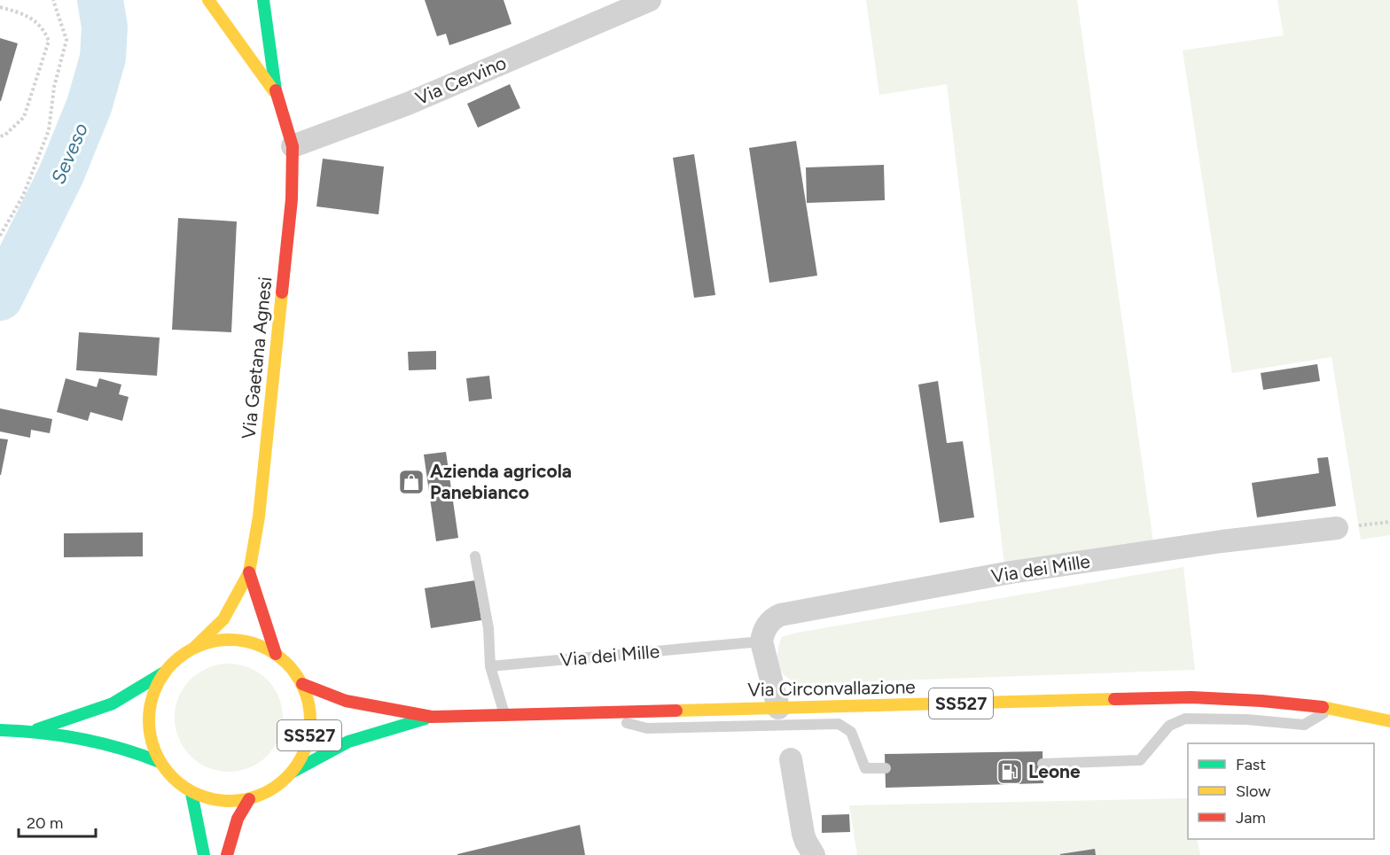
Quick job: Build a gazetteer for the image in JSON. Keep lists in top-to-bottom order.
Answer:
{
  "streets": {
    "main road": ["Via Gaetana Agnesi", "Via Circonvallazione", "SS527"],
    "street": ["Via Cervino", "Via dei Mille"]
  },
  "crossings": [
    ["Via Cervino", "Via Gaetana Agnesi"],
    ["Via Gaetana Agnesi", "Via Circonvallazione"],
    ["Via Gaetana Agnesi", "SS527"],
    ["Via Circonvallazione", "SS527"]
  ],
  "water": ["Seveso"],
  "places": {
    "shop": ["Azienda agricola Panebianco"],
    "fuel station": ["Leone"]
  },
  "legend": ["Fast", "Slow", "Jam"],
  "scale_bar": "20 m"
}
